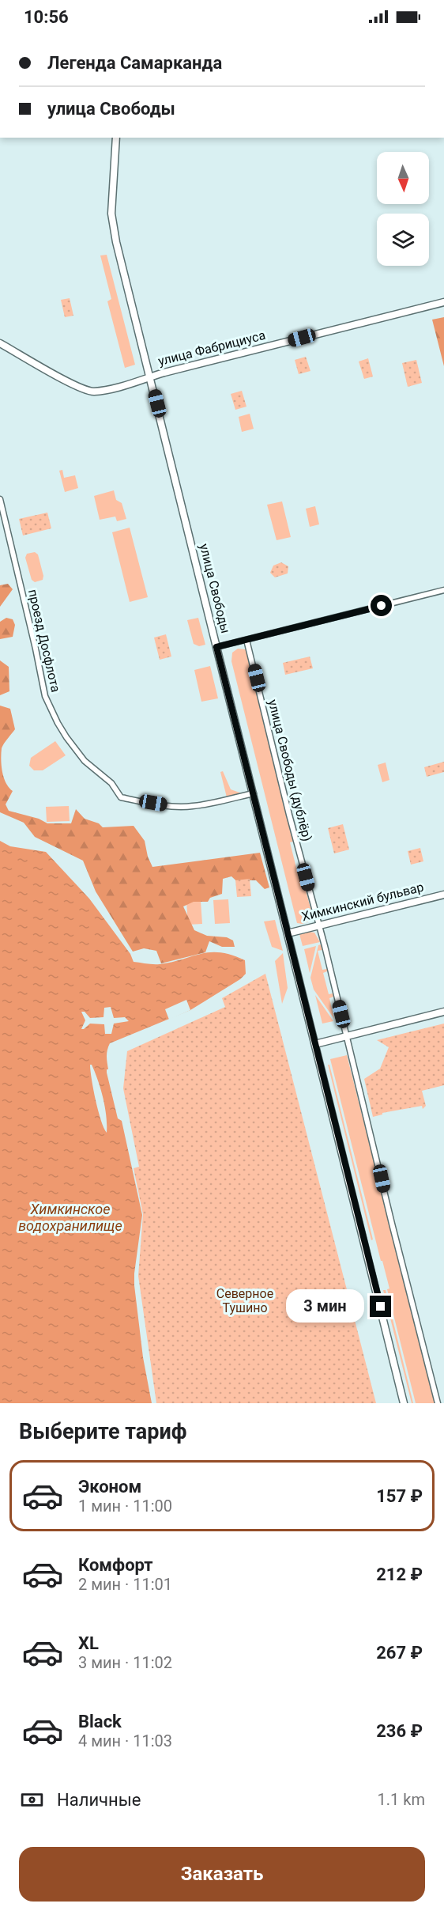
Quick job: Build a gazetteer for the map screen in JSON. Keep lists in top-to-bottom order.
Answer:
{
  "streets": {
    "main road": ["улица Фабрициуса", "улица Свободы", "Химкинский бульвар"],
    "street": ["проезд Досфлота", "улица Свободы (дублёр)"]
  },
  "crossings": [
    ["улица Фабрициуса", "улица Свободы"],
    ["улица Свободы", "проезд Досфлота"],
    ["улица Свободы", "Химкинский бульвар"],
    ["улица Свободы (дублёр)", "Химкинский бульвар"]
  ],
  "water": ["Химкинское водохранилище"],
  "parks": ["Северное Тушино"],
  "north": "bottom",
  "page": {
    "status": "10:56",
    "banner": ["Легенда Самарканда", "улица Свободы"],
    "bubble": "3 мин",
    "heading": "Выберите тариф",
    "list": [
      {
        "name": "Эконом",
        "note": "1 мин · 11:00",
        "value": "157 ₽"
      },
      {
        "name": "Комфорт",
        "note": "2 мин · 11:01",
        "value": "212 ₽"
      },
      {
        "name": "XL",
        "note": "3 мин · 11:02",
        "value": "267 ₽"
      },
      {
        "name": "Black",
        "note": "4 мин · 11:03",
        "value": "236 ₽"
      }
    ],
    "pay": ["Наличные", "1.1 km"],
    "buttons": "Заказать"
  }
}
